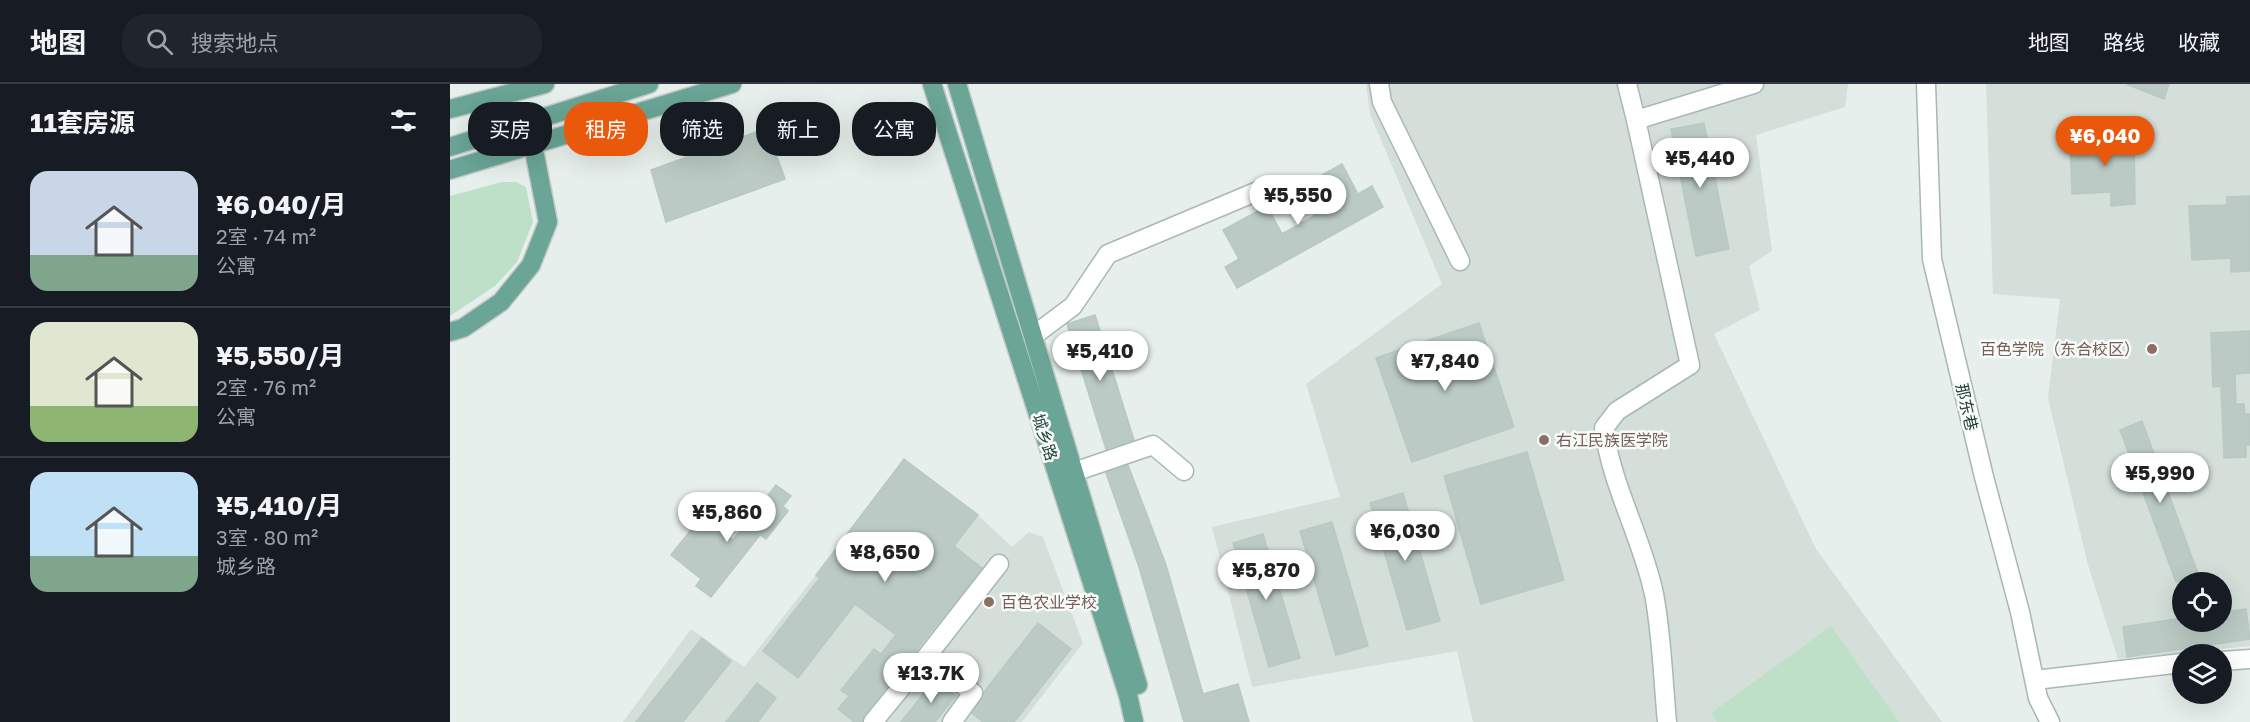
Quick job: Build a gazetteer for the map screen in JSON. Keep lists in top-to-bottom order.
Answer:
{
  "streets": {
    "main road": ["城乡路"],
    "street": ["那东巷"]
  },
  "places": ["百色学院（东合校区）", "右江民族医学院", "百色农业学校"],
  "page": {
    "header": "地图",
    "search": "搜索地点",
    "nav": ["地图", "路线", "收藏"],
    "heading": "11套房源",
    "chip": [
      "买房",
      "租房",
      "筛选",
      "新上",
      "公寓"
    ],
    "price": [
      "¥6,040",
      "¥5,440",
      "¥5,550",
      "¥5,410",
      "¥7,840",
      "¥5,990",
      "¥5,860",
      "¥6,030",
      "¥8,650",
      "¥5,870",
      "¥13.7K"
    ],
    "list": [
      {
        "name": "¥6,040/月",
        "note": "2室 · 74 m² · 公寓"
      },
      {
        "name": "¥5,550/月",
        "note": "2室 · 76 m² · 公寓"
      },
      {
        "name": "¥5,410/月",
        "note": "3室 · 80 m² · 城乡路"
      }
    ]
  }
}
